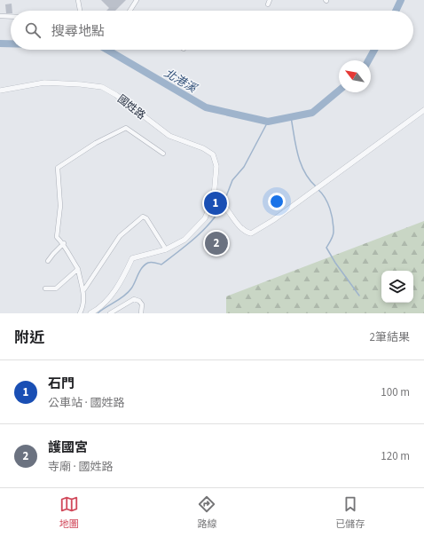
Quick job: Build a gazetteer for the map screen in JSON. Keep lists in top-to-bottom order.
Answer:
{
  "streets": {
    "street": ["國姓路"]
  },
  "water": ["北港溪"],
  "north": "top left",
  "page": {
    "search": "搜尋地點",
    "pins": ["1", "2"],
    "heading": ["附近", "2筆結果"],
    "list": [
      {
        "mark": "1",
        "name": "石門",
        "note": "公車站 · 國姓路",
        "value": "100 m"
      },
      {
        "mark": "2",
        "name": "護國宮",
        "note": "寺廟 · 國姓路",
        "value": "120 m"
      }
    ],
    "nav": ["地圖", "路線", "已儲存"]
  }
}
